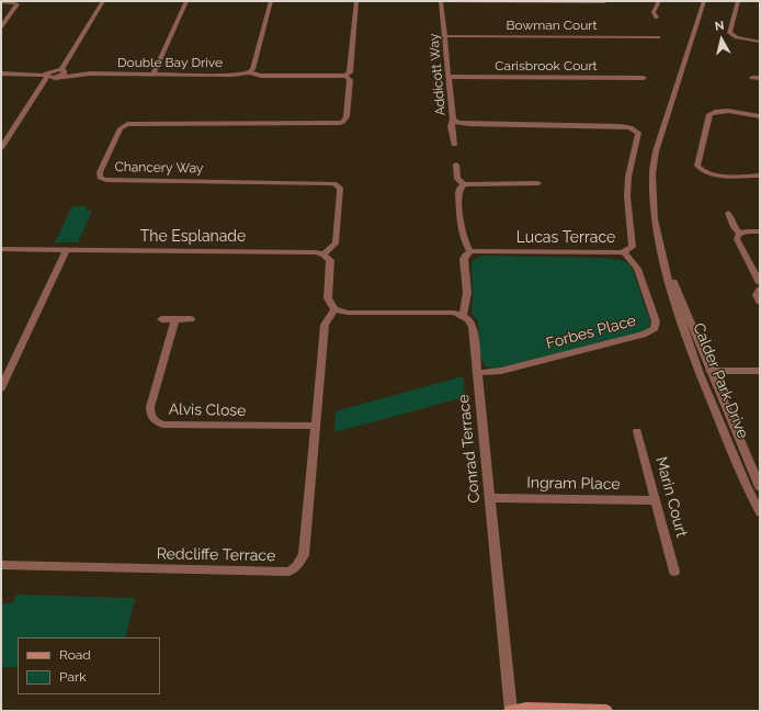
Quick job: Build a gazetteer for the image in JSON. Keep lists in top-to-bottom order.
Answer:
{
  "streets": {
    "street": [
      "Bowman Court",
      "Double Bay Drive",
      "Carisbrook Court",
      "Addicott Way",
      "Chancery Way",
      "The Esplanade",
      "Lucas Terrace",
      "Forbes Place",
      "Calder Park Drive",
      "Alvis Close",
      "Conrad Terrace",
      "Ingram Place",
      "Marin Court",
      "Redcliffe Terrace"
    ]
  },
  "crossings": [
    ["Bowman Court", "Addicott Way"],
    ["Double Bay Drive", "Chancery Way"],
    ["Carisbrook Court", "Addicott Way"],
    ["Addicott Way", "Lucas Terrace"],
    ["Chancery Way", "The Esplanade"],
    ["Lucas Terrace", "Forbes Place"],
    ["Forbes Place", "Conrad Terrace"],
    ["Alvis Close", "Redcliffe Terrace"],
    ["Conrad Terrace", "Ingram Place"],
    ["Ingram Place", "Marin Court"]
  ],
  "legend": ["Road", "Park"],
  "north": "top"
}
